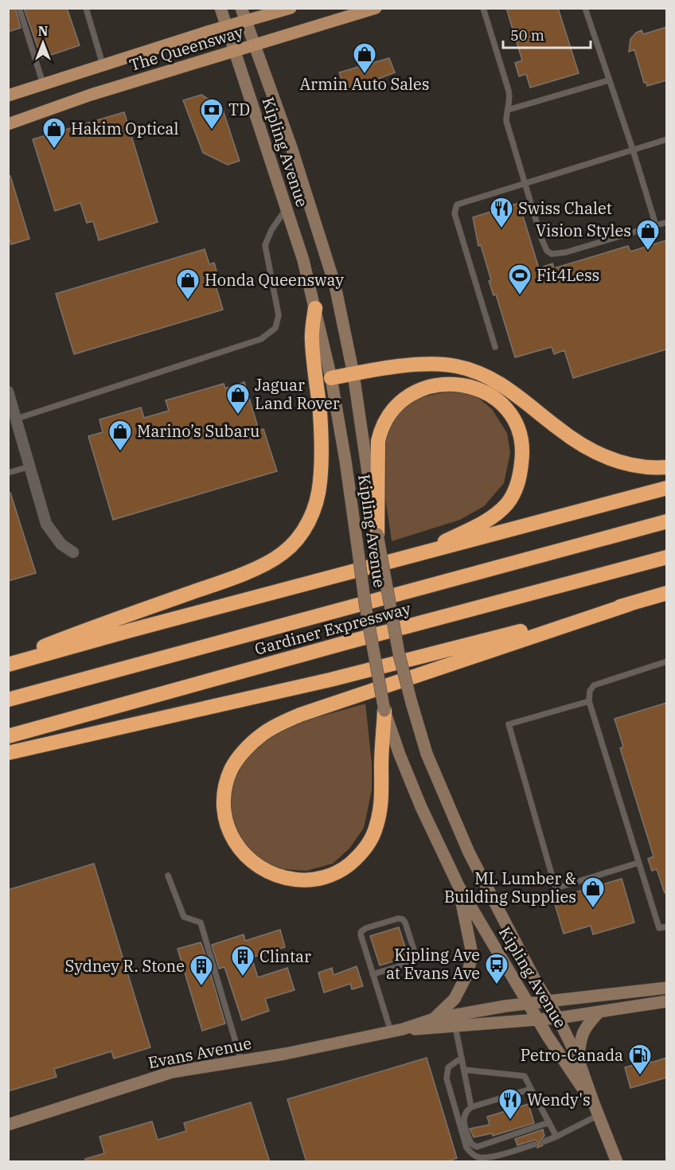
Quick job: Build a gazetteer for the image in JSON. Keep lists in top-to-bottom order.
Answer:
{
  "streets": {
    "highway": ["Gardiner Expressway"],
    "main road": ["The Queensway", "Kipling Avenue", "Evans Avenue"]
  },
  "crossings": [
    ["The Queensway", "Kipling Avenue"],
    ["Kipling Avenue", "Evans Avenue"]
  ],
  "places": {
    "shop": [
      "Armin Auto Sales",
      "Hakim Optical",
      "Vision Styles",
      "Honda Queensway",
      "Jaguar Land Rover",
      "Marino’s Subaru",
      "ML Lumber & Building Supplies"
    ],
    "bank": ["TD"],
    "restaurant": ["Swiss Chalet", "Wendy's"],
    "sports": ["Fit4Less"],
    "building": ["Clintar", "Sydney R. Stone"],
    "bus stop": ["Kipling Ave at Evans Ave"],
    "fuel station": ["Petro-Canada"]
  },
  "scale_bar": "50 m",
  "north": "top"
}
